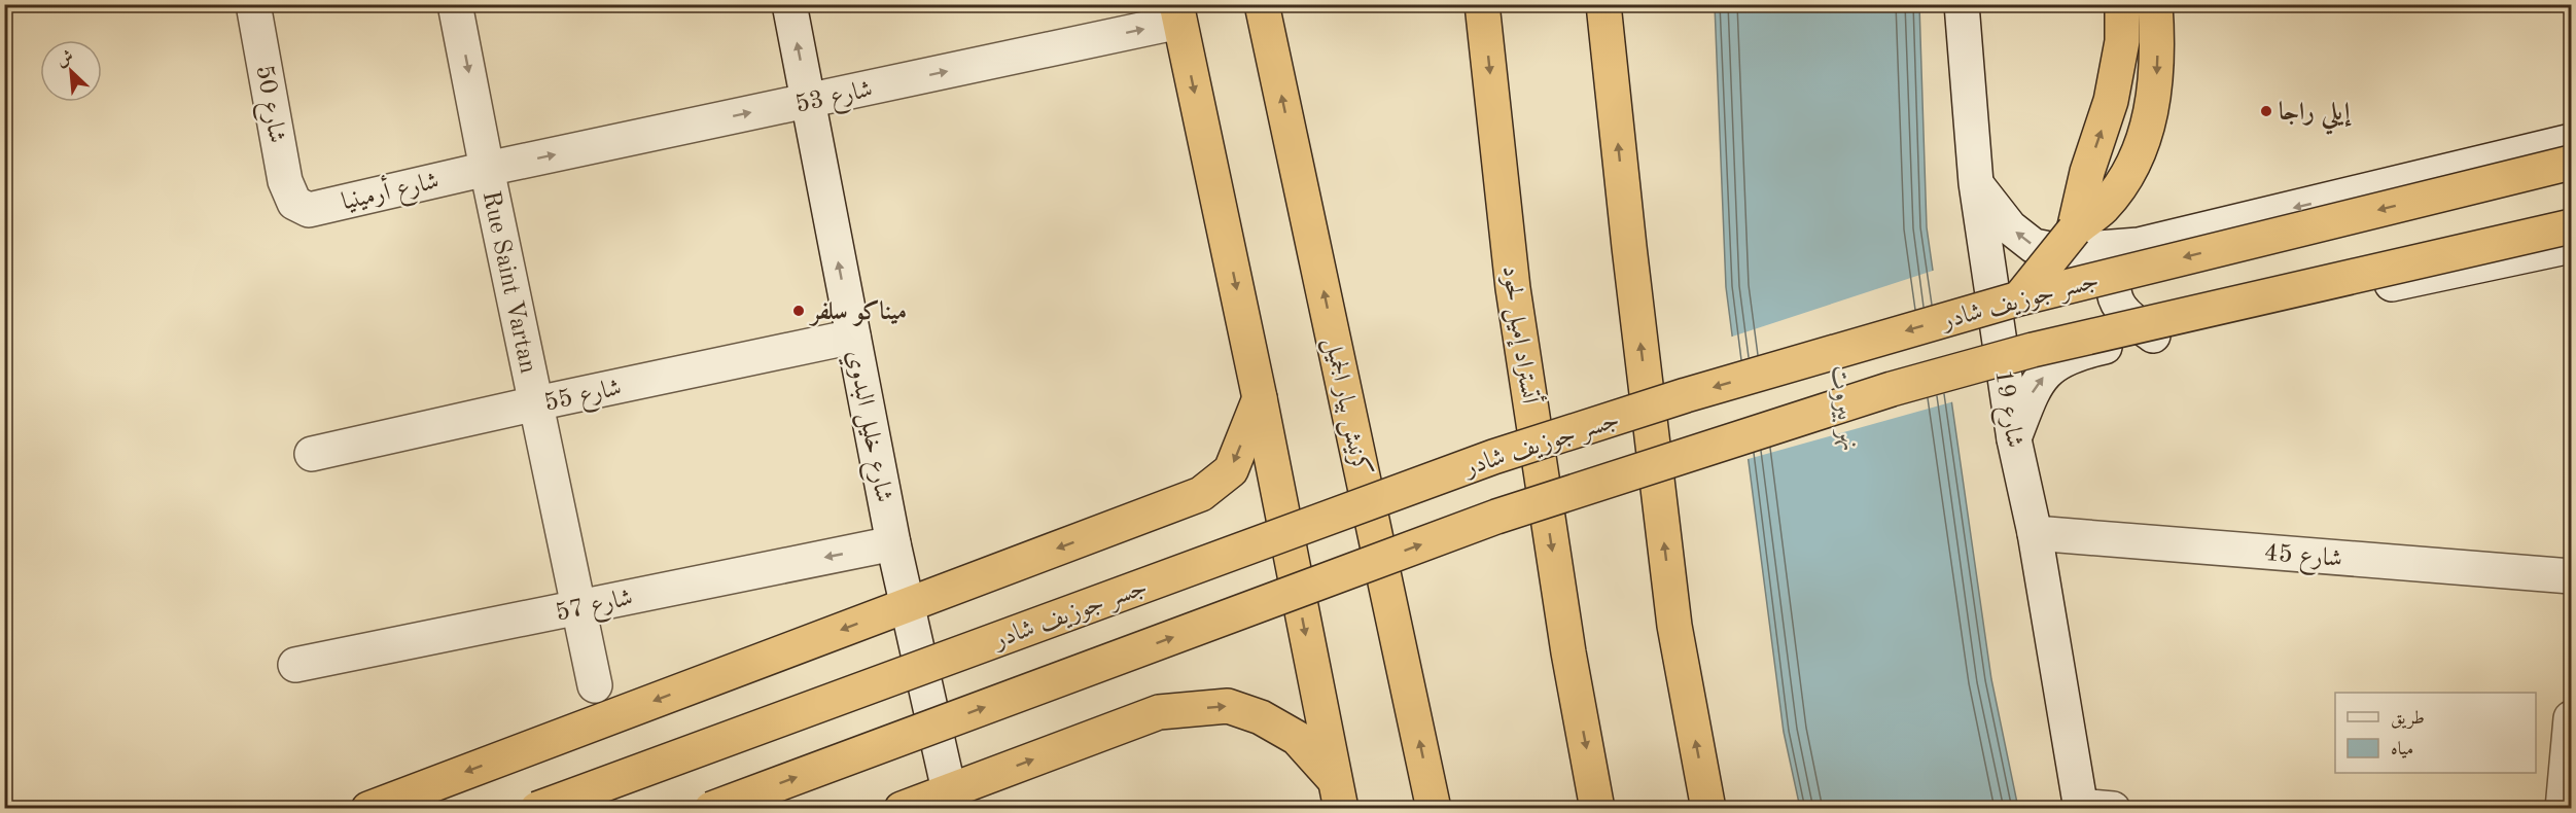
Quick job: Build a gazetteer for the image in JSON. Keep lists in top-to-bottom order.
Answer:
{
  "streets": {
    "highway": ["جسر جوزيف شادر", "أتستراد إميل لحود", "كرنيش بيار الجميل"],
    "street": [
      "شارع 53",
      "شارع 50",
      "شارع أرمينيا",
      "Rue Saint Vartan",
      "شارع 55",
      "شارع 19",
      "شارع خليل البدوي",
      "شارع 45",
      "شارع 57"
    ]
  },
  "crossings": [
    ["شارع 53", "شارع أرمينيا"],
    ["شارع 53", "Rue Saint Vartan"],
    ["شارع 53", "شارع خليل البدوي"],
    ["شارع 50", "شارع أرمينيا"],
    ["شارع أرمينيا", "Rue Saint Vartan"],
    ["Rue Saint Vartan", "شارع 55"],
    ["Rue Saint Vartan", "شارع 57"],
    ["شارع 55", "شارع خليل البدوي"],
    ["شارع 19", "شارع 45"],
    ["شارع خليل البدوي", "شارع 57"]
  ],
  "one_way": ["شارع 53", "شارع خليل البدوي", "شارع 57"],
  "water": ["نهر بيروت"],
  "places": ["إيلي راجا", "ميناكو سلفر"],
  "legend": ["طريق", "مياه"],
  "north": "top left"
}
